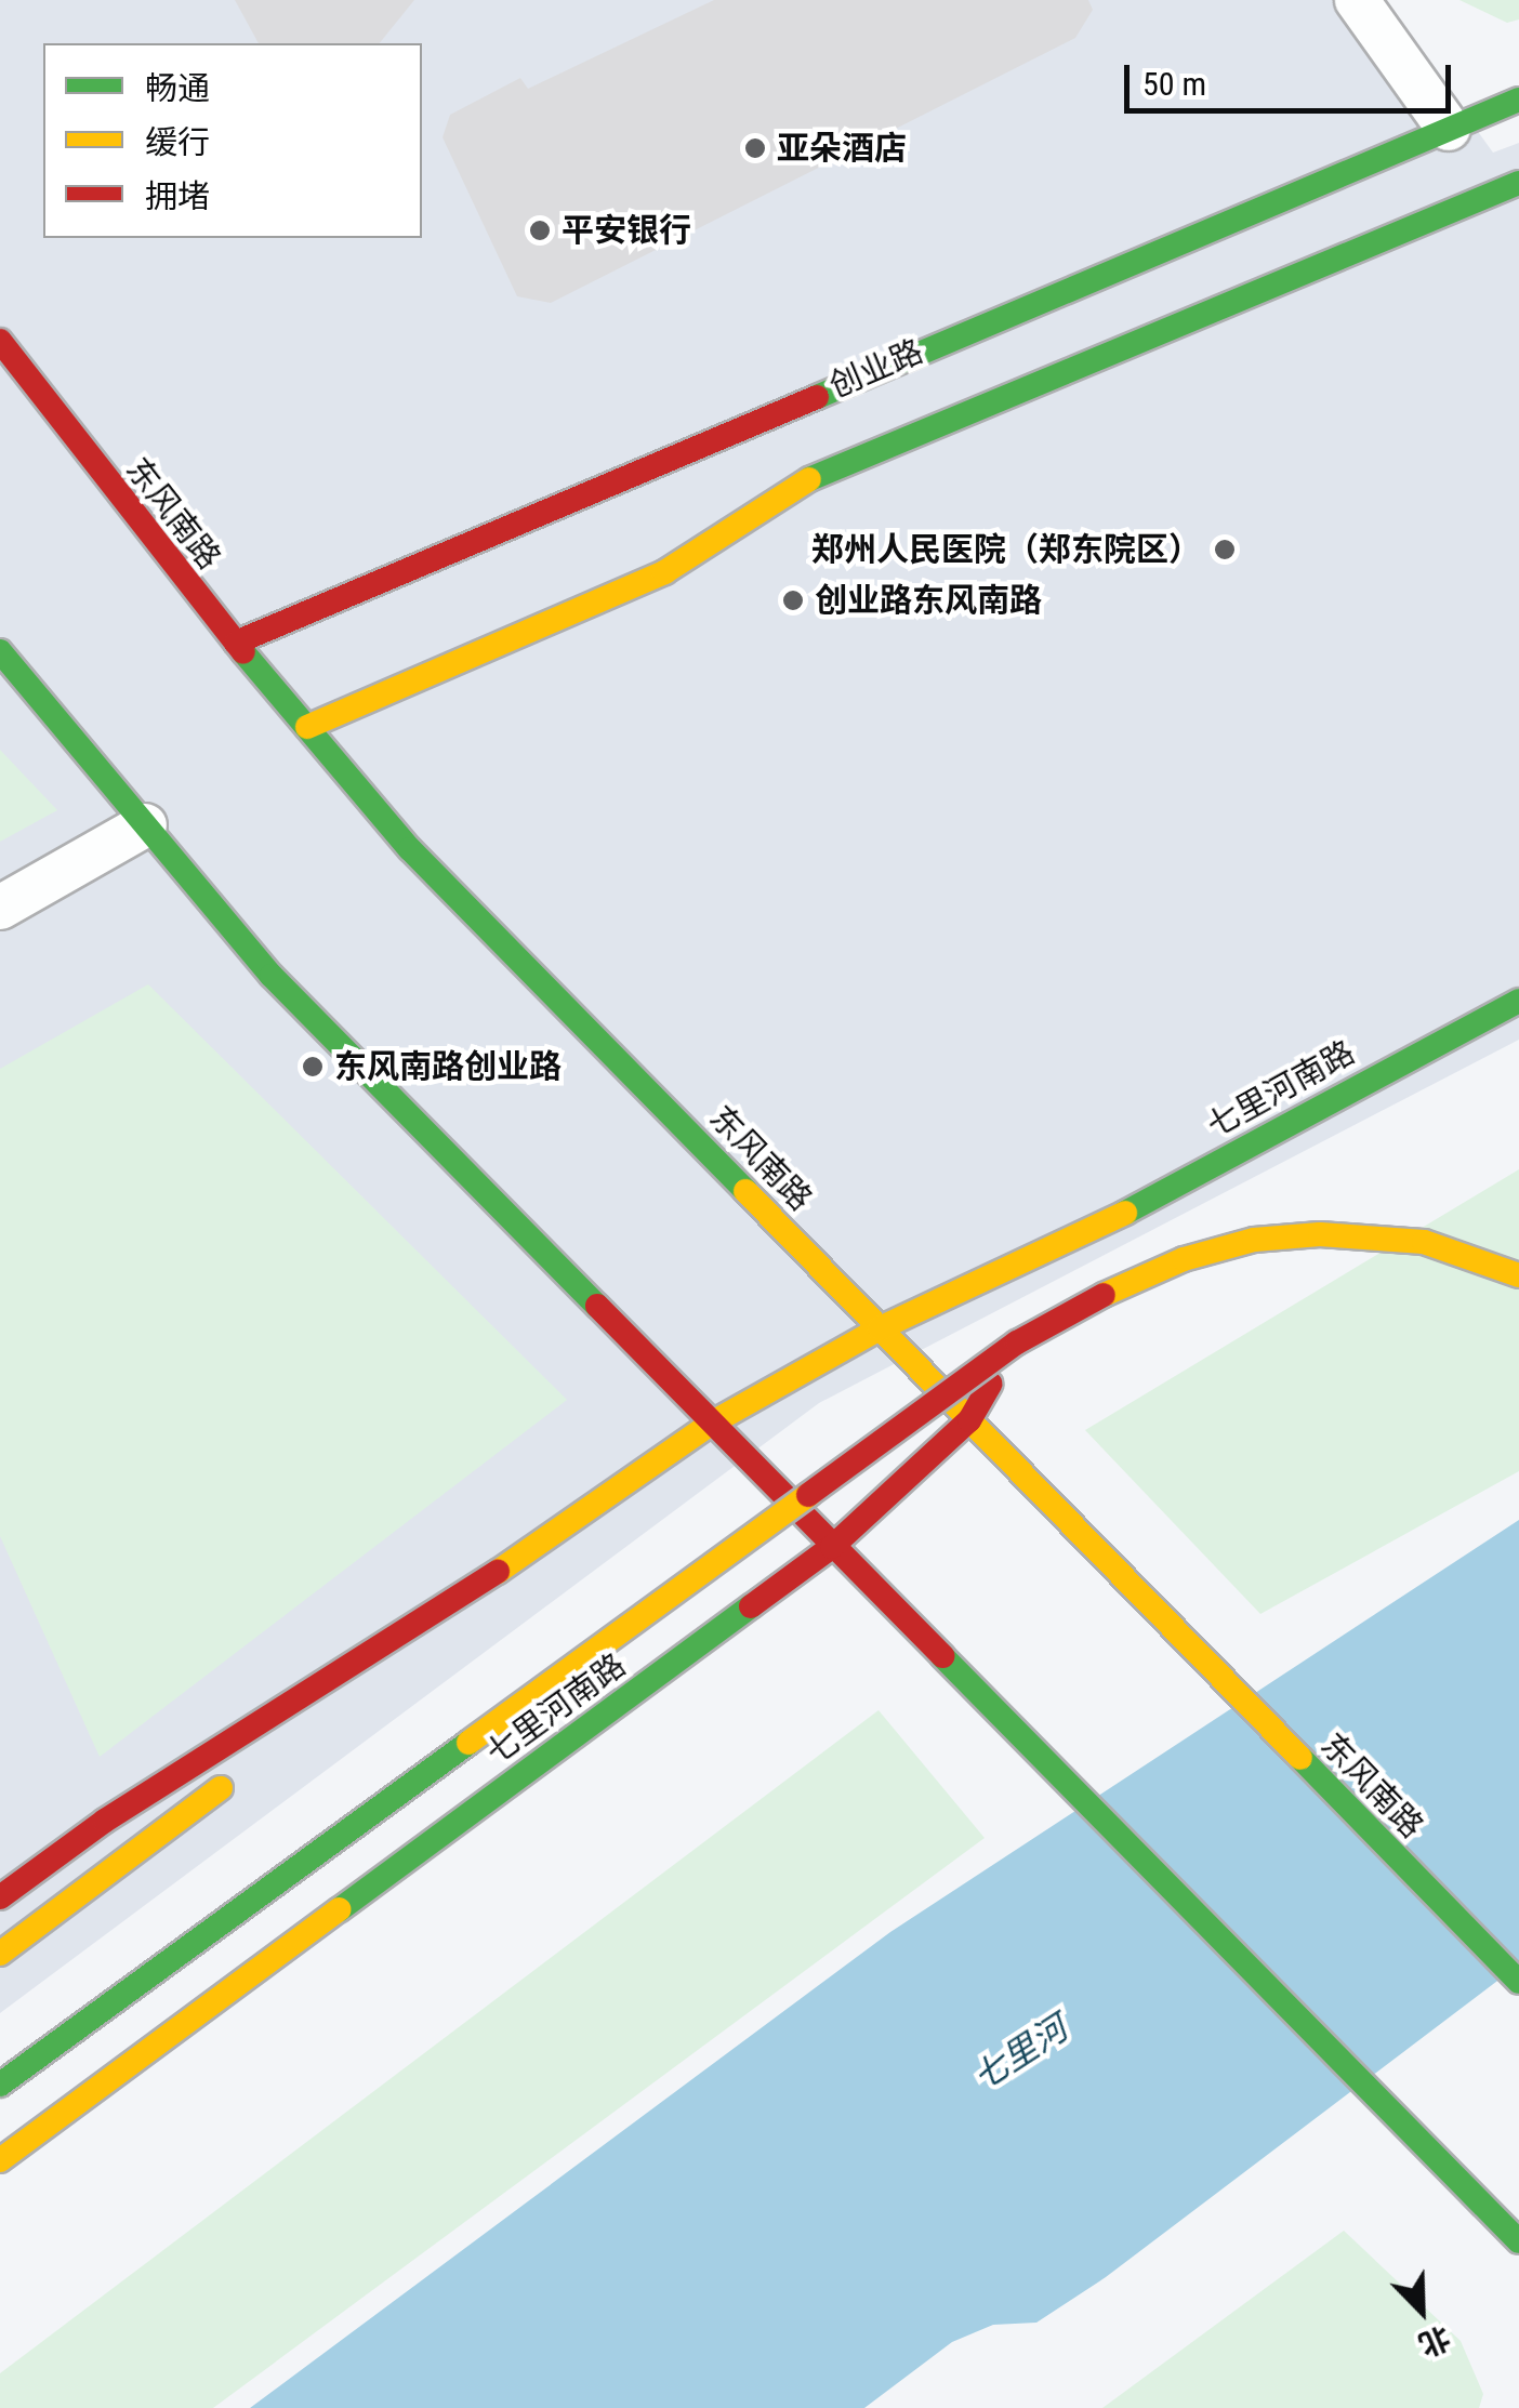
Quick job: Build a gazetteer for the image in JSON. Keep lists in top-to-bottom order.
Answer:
{
  "streets": {
    "street": ["创业路", "东风南路", "七里河南路"]
  },
  "crossings": [
    ["创业路", "东风南路"],
    ["东风南路", "七里河南路"]
  ],
  "water": ["七里河"],
  "places": [
    "亚朵酒店",
    "平安银行",
    "郑州人民医院（郑东院区）",
    "创业路东风南路",
    "东风南路创业路"
  ],
  "legend": ["畅通", "缓行", "拥堵"],
  "scale_bar": "50 m",
  "north": "bottom right"
}
